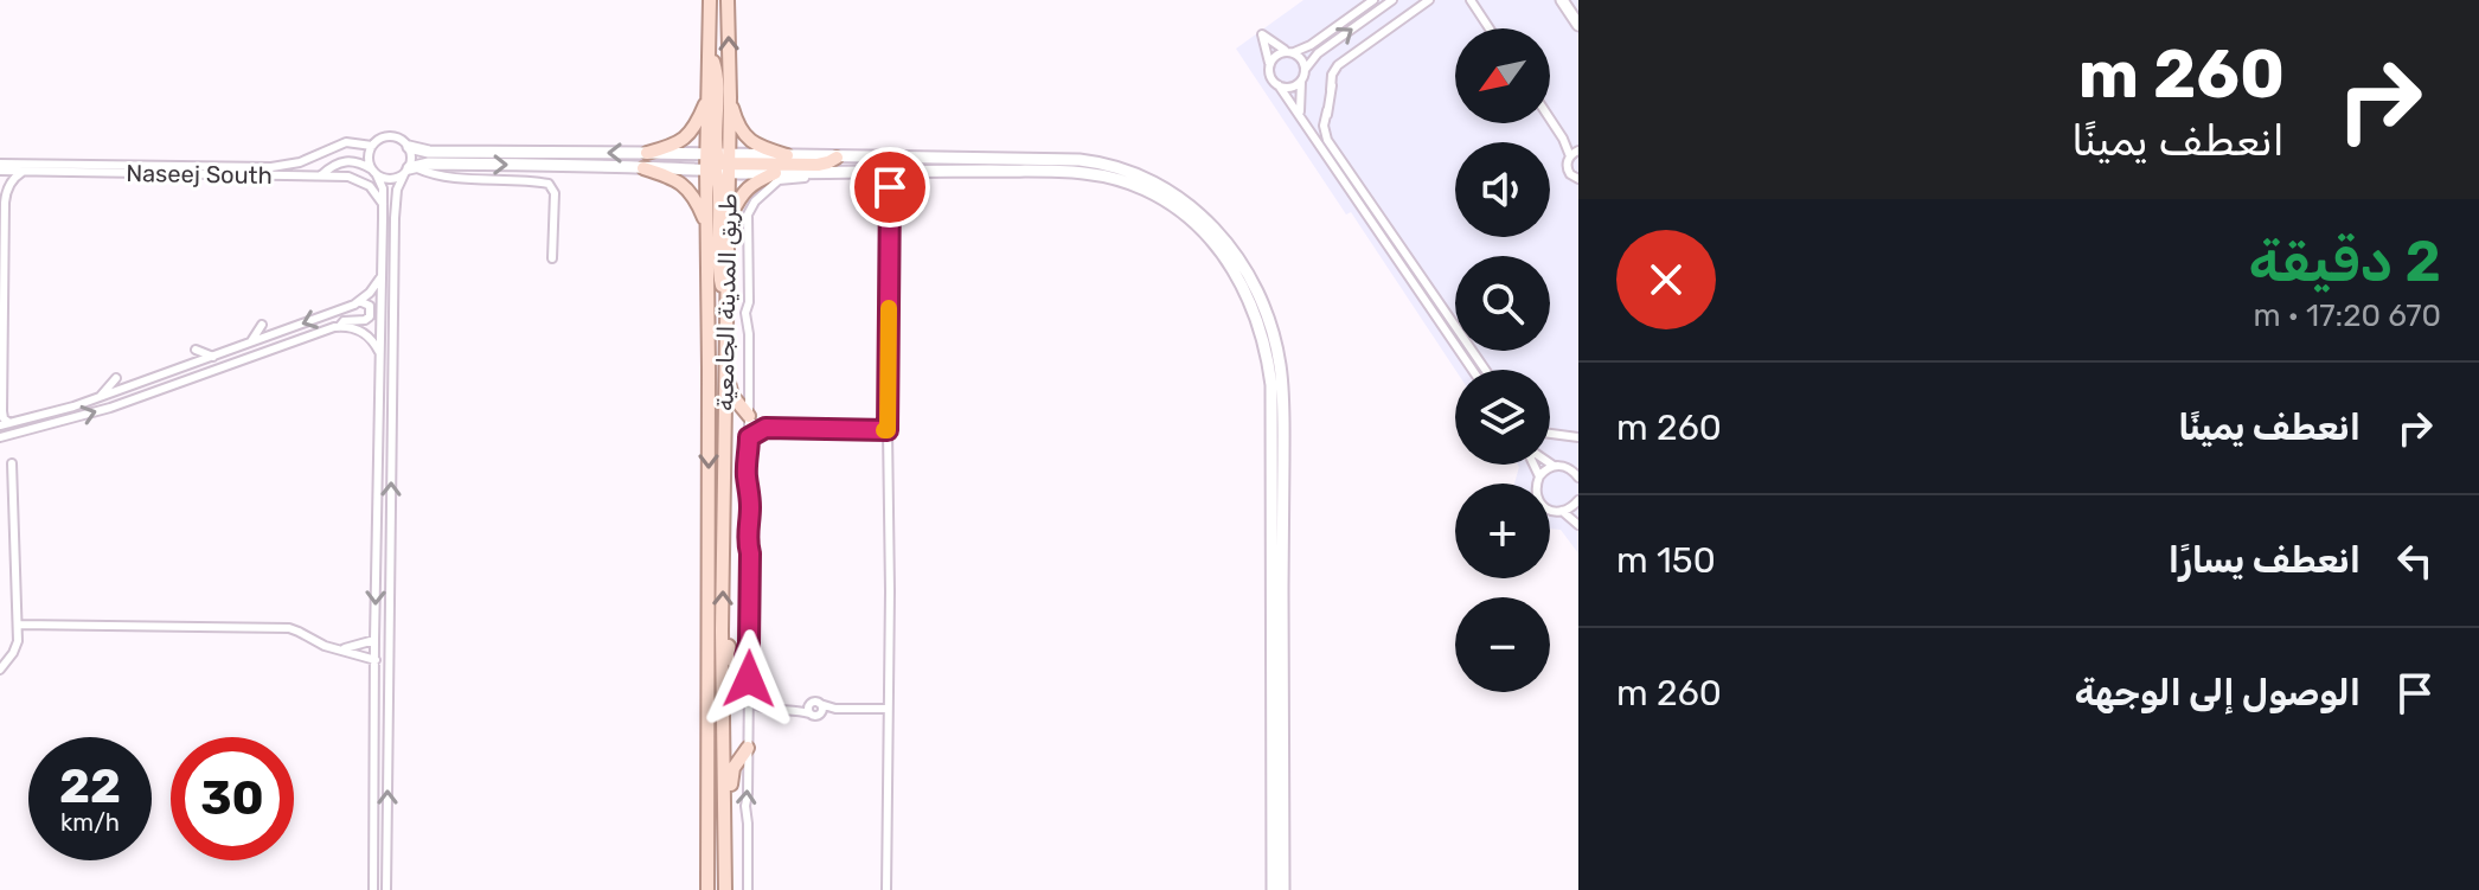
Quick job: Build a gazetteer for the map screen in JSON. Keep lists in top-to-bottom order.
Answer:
{
  "streets": {
    "main road": ["طريق المدينة الجامعية"],
    "street": ["Naseej South"]
  },
  "north": "bottom left",
  "page": {
    "turn": ["260 m", "انعطف يمينًا"],
    "map_buttons": ["+", "−"],
    "heading": ["2 دقيقة", "670 m · 17:20"],
    "list": [
      {
        "name": "انعطف يمينًا",
        "value": "260 m"
      },
      {
        "name": "انعطف يسارًا",
        "value": "150 m"
      },
      {
        "name": "الوصول إلى الوجهة",
        "value": "260 m"
      }
    ],
    "speed": "22 km/h",
    "limit": "30"
  }
}
